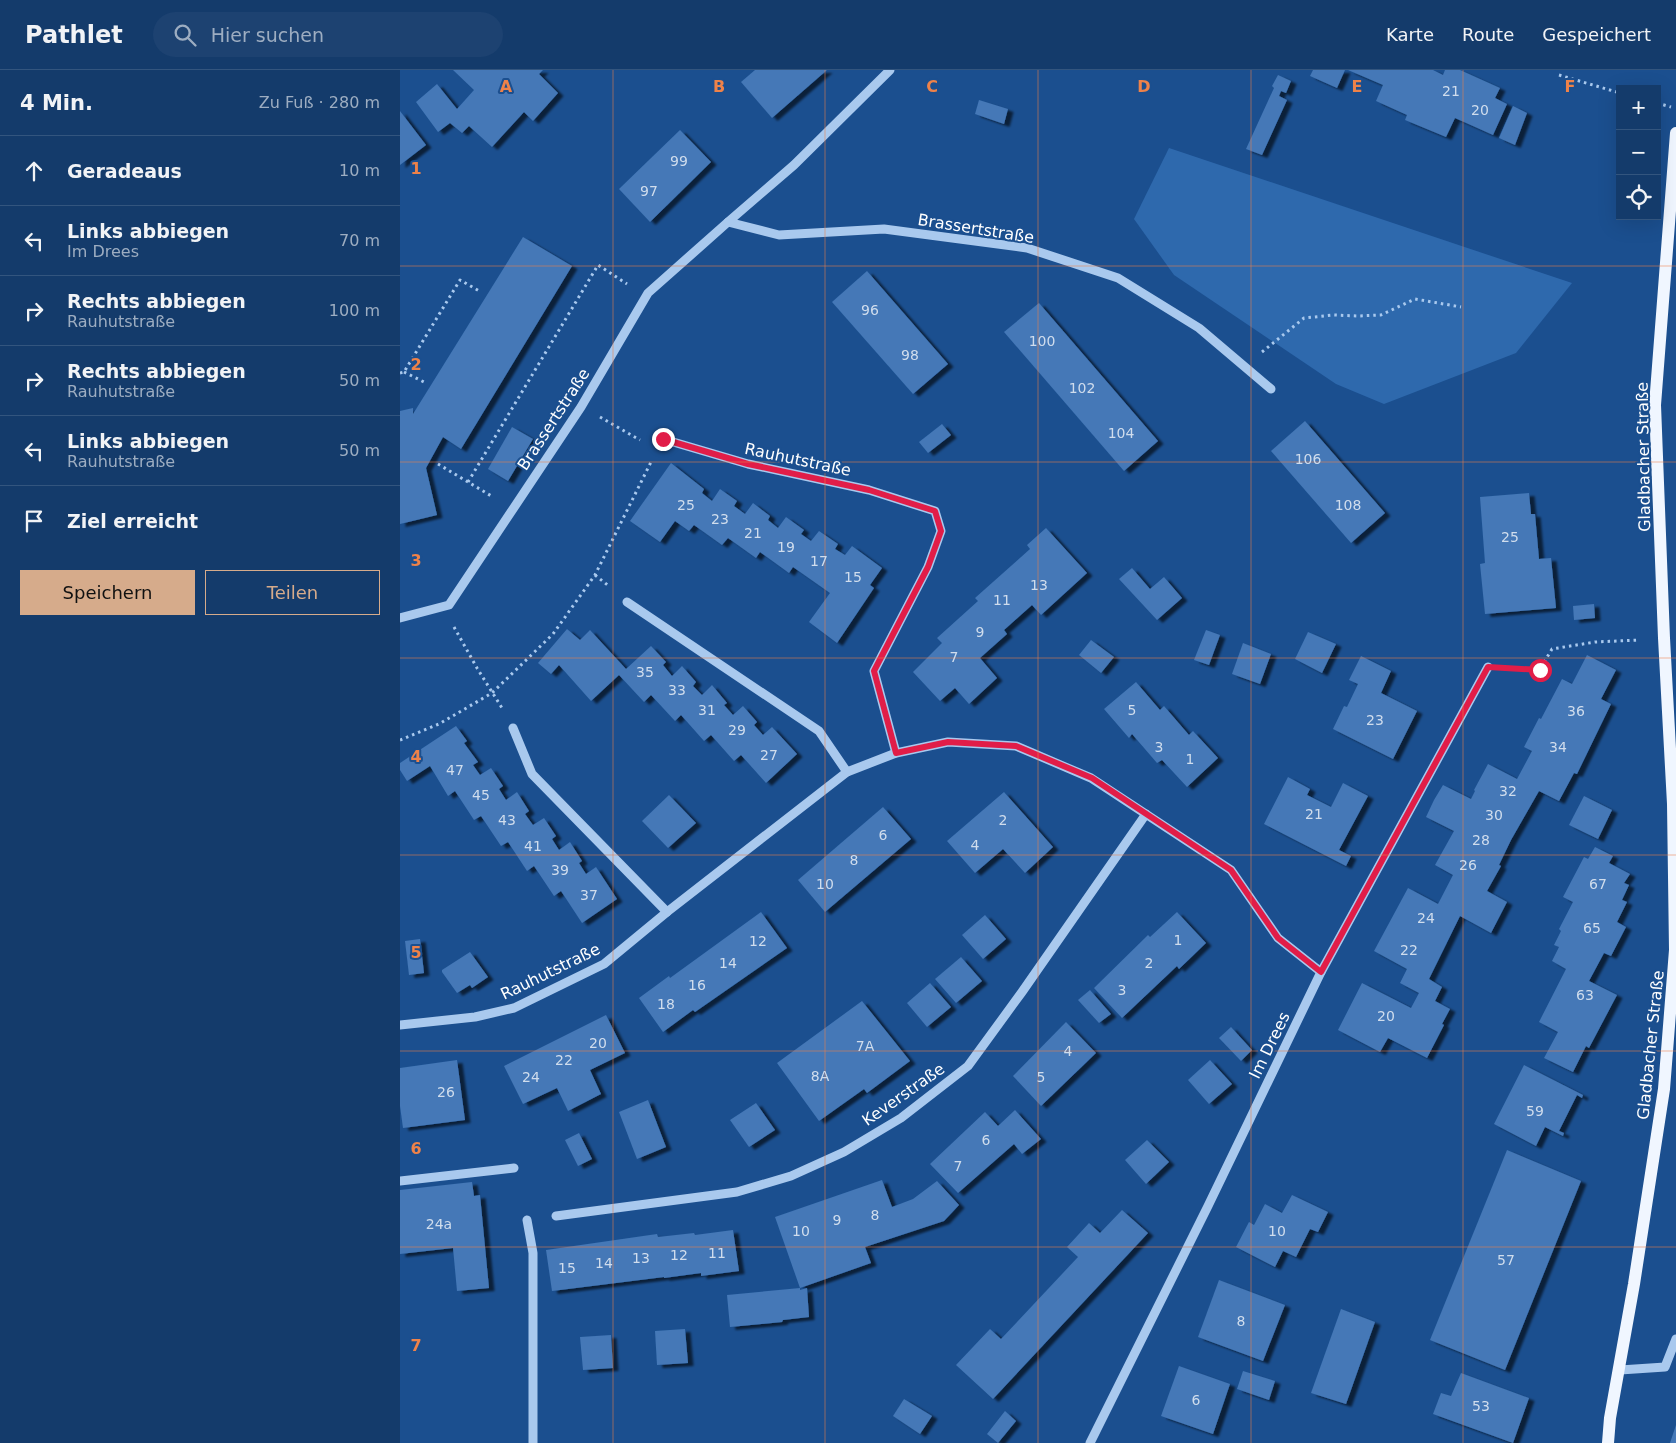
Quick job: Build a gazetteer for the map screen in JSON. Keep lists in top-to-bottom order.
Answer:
{
  "streets": {
    "main road": ["Gladbacher Straße"],
    "street": [
      "Brassertstraße",
      "Rauhutstraße",
      "Im Drees",
      "Keverstraße"
    ]
  },
  "crossings": [
    ["Rauhutstraße", "Im Drees"],
    ["Rauhutstraße", "Keverstraße"]
  ],
  "house_numbers": [
    "21",
    "20",
    "99",
    "97",
    "96",
    "100",
    "98",
    "102",
    "104",
    "106",
    "25",
    "108",
    "23",
    "21",
    "25",
    "19",
    "17",
    "15",
    "13",
    "11",
    "9",
    "7",
    "35",
    "33",
    "31",
    "5",
    "36",
    "23",
    "29",
    "3",
    "34",
    "27",
    "1",
    "47",
    "32",
    "45",
    "21",
    "30",
    "43",
    "2",
    "6",
    "28",
    "4",
    "41",
    "8",
    "26",
    "39",
    "10",
    "67",
    "37",
    "24",
    "65",
    "1",
    "12",
    "22",
    "14",
    "2",
    "16",
    "3",
    "63",
    "18",
    "20",
    "20",
    "7A",
    "4",
    "22",
    "8A",
    "24",
    "5",
    "26",
    "59",
    "6",
    "7",
    "8",
    "9",
    "24a",
    "10",
    "10",
    "11",
    "12",
    "13",
    "57",
    "14",
    "15",
    "8",
    "6",
    "53"
  ],
  "page": {
    "header": "Pathlet",
    "search": "Hier suchen",
    "nav": ["Karte", "Route", "Gespeichert"],
    "heading": ["4 Min.", "Zu Fuß · 280 m"],
    "map_buttons": ["+", "−"],
    "list": [
      ["Geradeaus", "10 m"],
      ["Links abbiegen", "Im Drees", "70 m"],
      ["Rechts abbiegen", "Rauhutstraße", "100 m"],
      ["Rechts abbiegen", "Rauhutstraße", "50 m"],
      ["Links abbiegen", "Rauhutstraße", "50 m"],
      "Ziel erreicht"
    ],
    "buttons": ["Speichern", "Teilen"]
  },
  "grid": {
    "columns": [
      "A",
      "B",
      "C",
      "D",
      "E",
      "F"
    ],
    "rows": [
      "1",
      "2",
      "3",
      "4",
      "5",
      "6",
      "7"
    ]
  }
}
